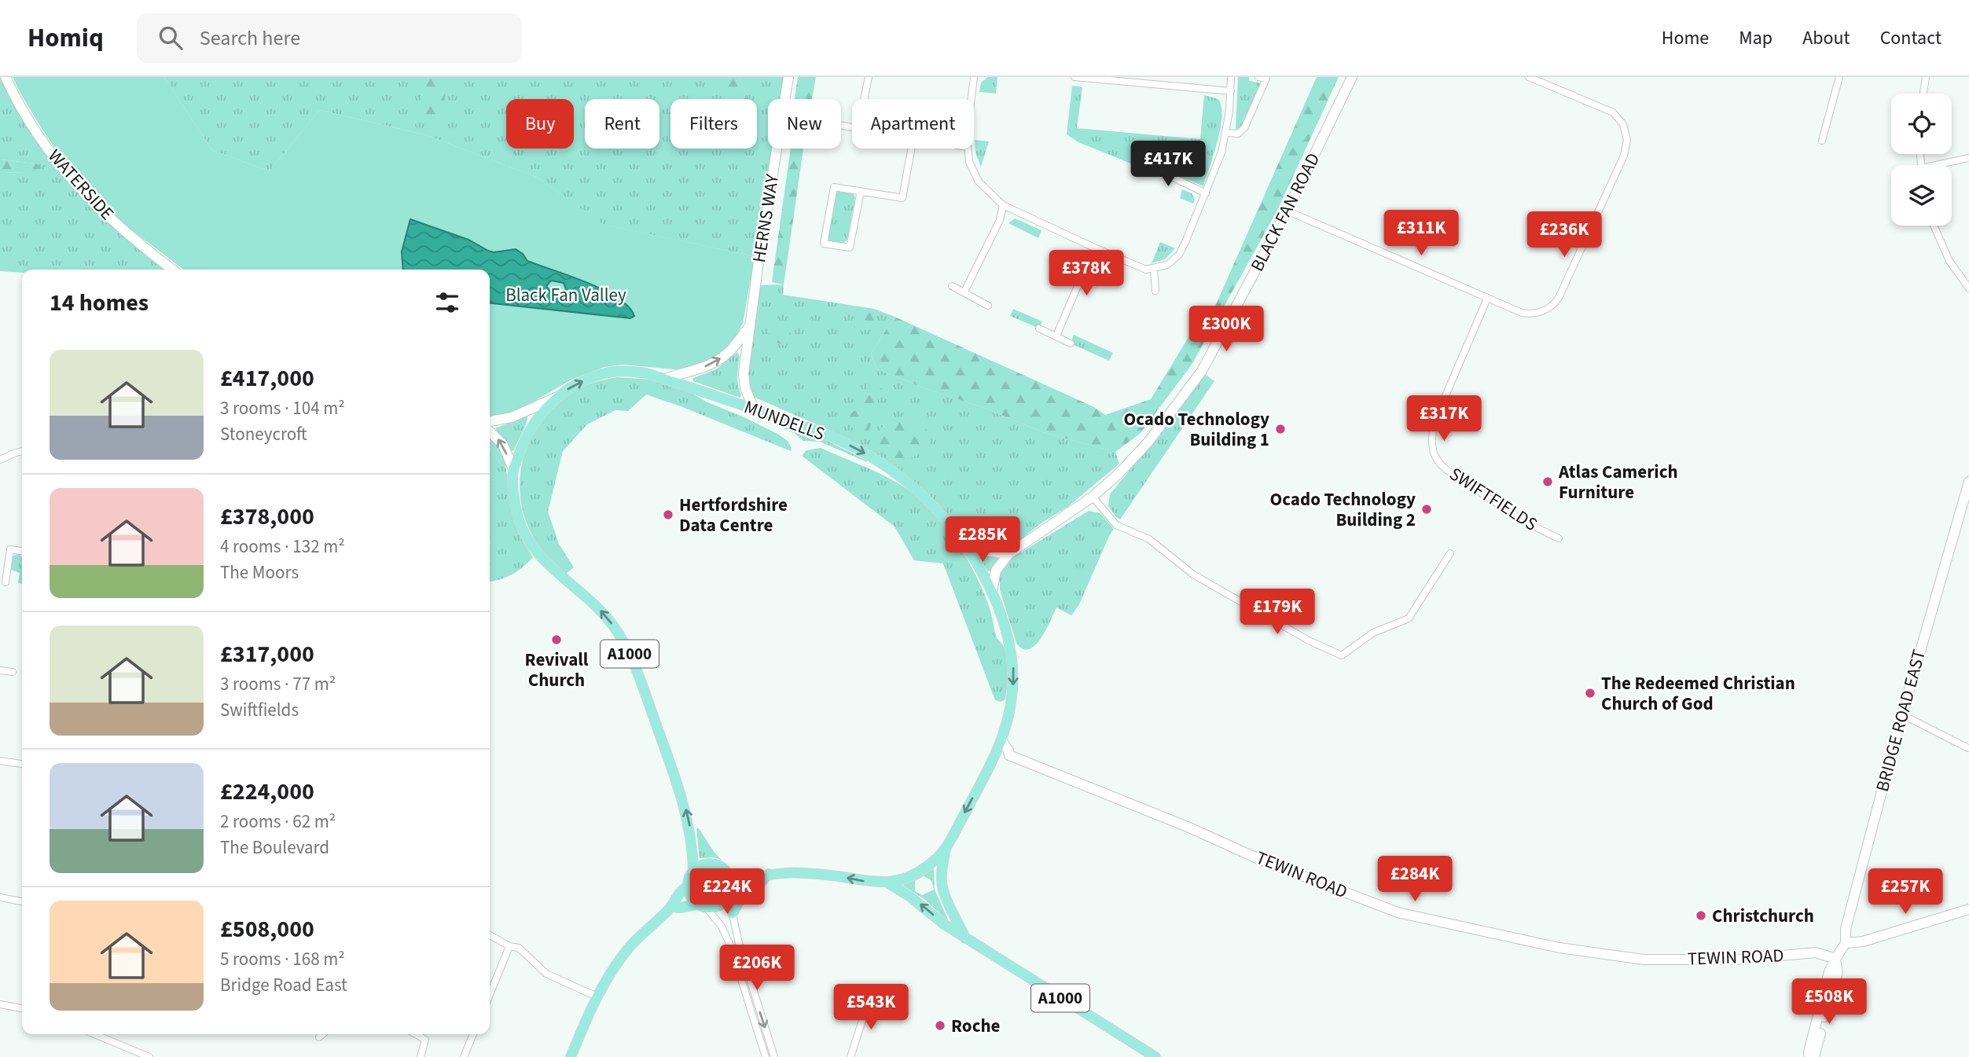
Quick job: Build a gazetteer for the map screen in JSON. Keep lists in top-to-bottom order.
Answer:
{
  "streets": {
    "main road": ["MUNDELLS", "A1000"],
    "street": [
      "WATERSIDE",
      "BLACK FAN ROAD",
      "HERNS WAY",
      "SWIFTFIELDS",
      "BRIDGE ROAD EAST",
      "TEWIN ROAD"
    ]
  },
  "crossings": [
    ["BLACK FAN ROAD", "MUNDELLS"],
    ["HERNS WAY", "MUNDELLS"],
    ["MUNDELLS", "A1000"],
    ["BRIDGE ROAD EAST", "TEWIN ROAD"]
  ],
  "parks": ["Black Fan Valley"],
  "places": [
    "Ocado Technology Building 1",
    "Atlas Camerich Furniture",
    "Ocado Technology Building 2",
    "Hertfordshire Data Centre",
    "Revivall Church",
    "The Redeemed Christian Church of God",
    "Christchurch",
    "Roche"
  ],
  "page": {
    "header": "Homiq",
    "search": "Search here",
    "nav": [
      "Home",
      "Map",
      "About",
      "Contact"
    ],
    "chip": [
      "Buy",
      "Rent",
      "Filters",
      "New",
      "Apartment"
    ],
    "price": [
      "£417K",
      "£311K",
      "£236K",
      "£378K",
      "£300K",
      "£317K",
      "£285K",
      "£179K",
      "£284K",
      "£224K",
      "£257K",
      "£206K",
      "£508K",
      "£543K"
    ],
    "heading": "14 homes",
    "list": [
      {
        "name": "£417,000",
        "note": "3 rooms · 104 m² · Stoneycroft"
      },
      {
        "name": "£378,000",
        "note": "4 rooms · 132 m² · The Moors"
      },
      {
        "name": "£317,000",
        "note": "3 rooms · 77 m² · Swiftfields"
      },
      {
        "name": "£224,000",
        "note": "2 rooms · 62 m² · The Boulevard"
      },
      {
        "name": "£508,000",
        "note": "5 rooms · 168 m² · Bridge Road East"
      }
    ]
  }
}
